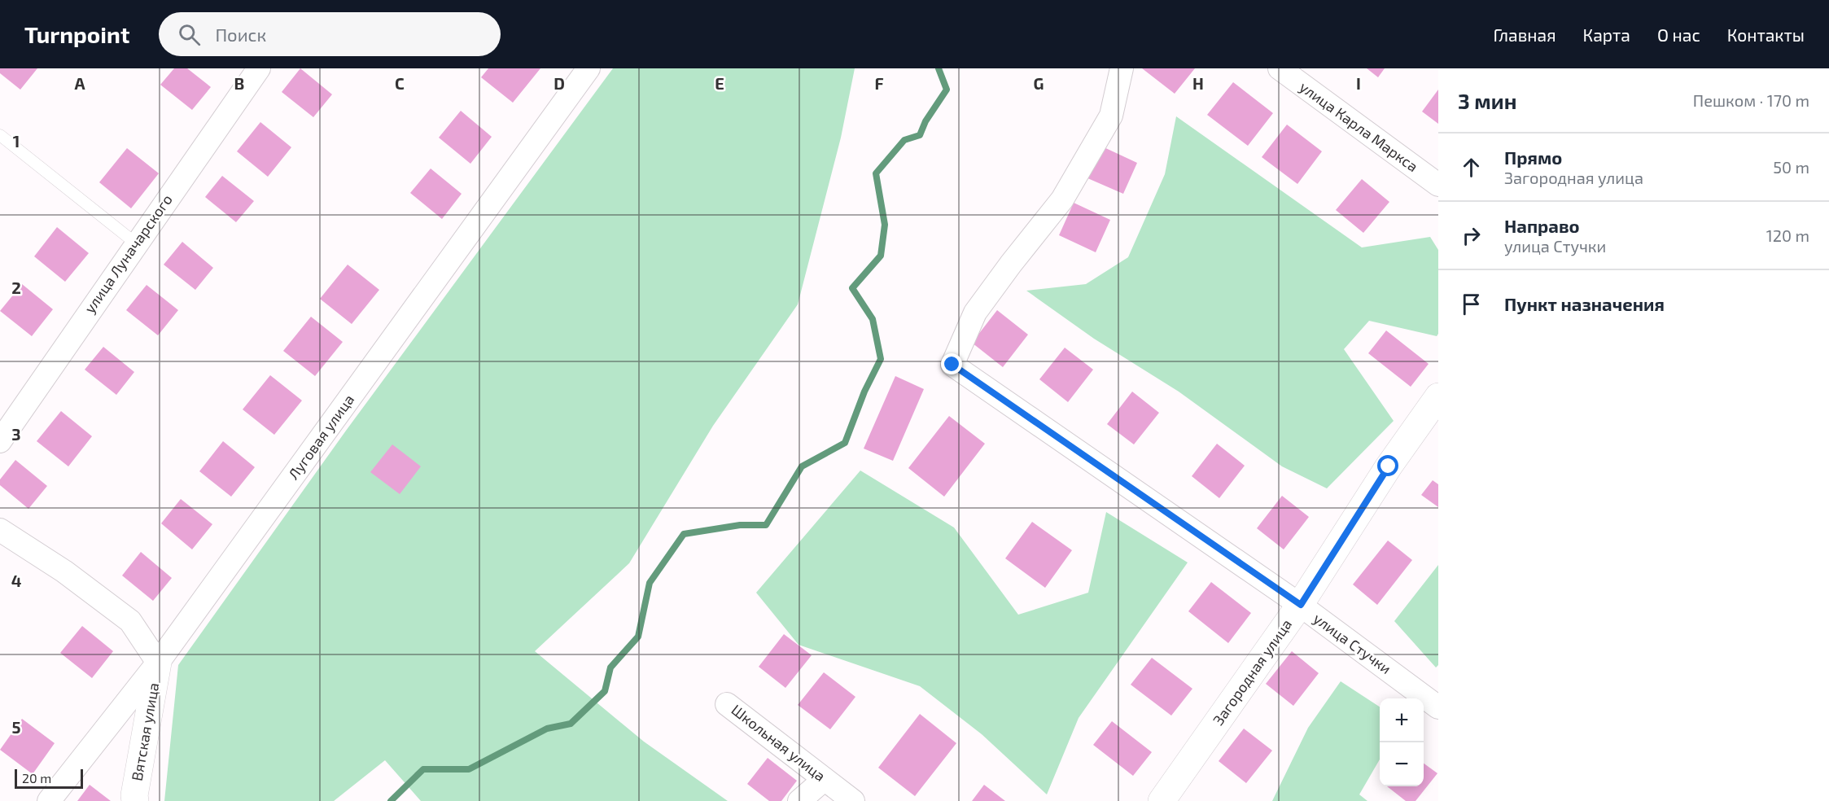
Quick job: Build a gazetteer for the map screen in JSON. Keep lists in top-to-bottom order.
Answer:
{
  "streets": {
    "street": [
      "улица Карла Маркса",
      "улица Луначарского",
      "Луговая улица",
      "улица Стучки",
      "Загородная улица",
      "Вятская улица",
      "Школьная улица"
    ]
  },
  "crossings": [
    ["Луговая улица", "Вятская улица"],
    ["улица Стучки", "Загородная улица"]
  ],
  "scale_bar": "20 m",
  "page": {
    "header": "Turnpoint",
    "search": "Поиск",
    "nav": [
      "Главная",
      "Карта",
      "О нас",
      "Контакты"
    ],
    "heading": ["3 мин", "Пешком · 170 m"],
    "list": [
      ["Прямо", "Загородная улица", "50 m"],
      ["Направо", "улица Стучки", "120 m"],
      "Пункт назначения"
    ],
    "map_buttons": ["+", "−"],
    "scale": "20 m"
  },
  "grid": {
    "columns": [
      "A",
      "B",
      "C",
      "D",
      "E",
      "F",
      "G",
      "H",
      "I"
    ],
    "rows": [
      "1",
      "2",
      "3",
      "4",
      "5"
    ]
  }
}
